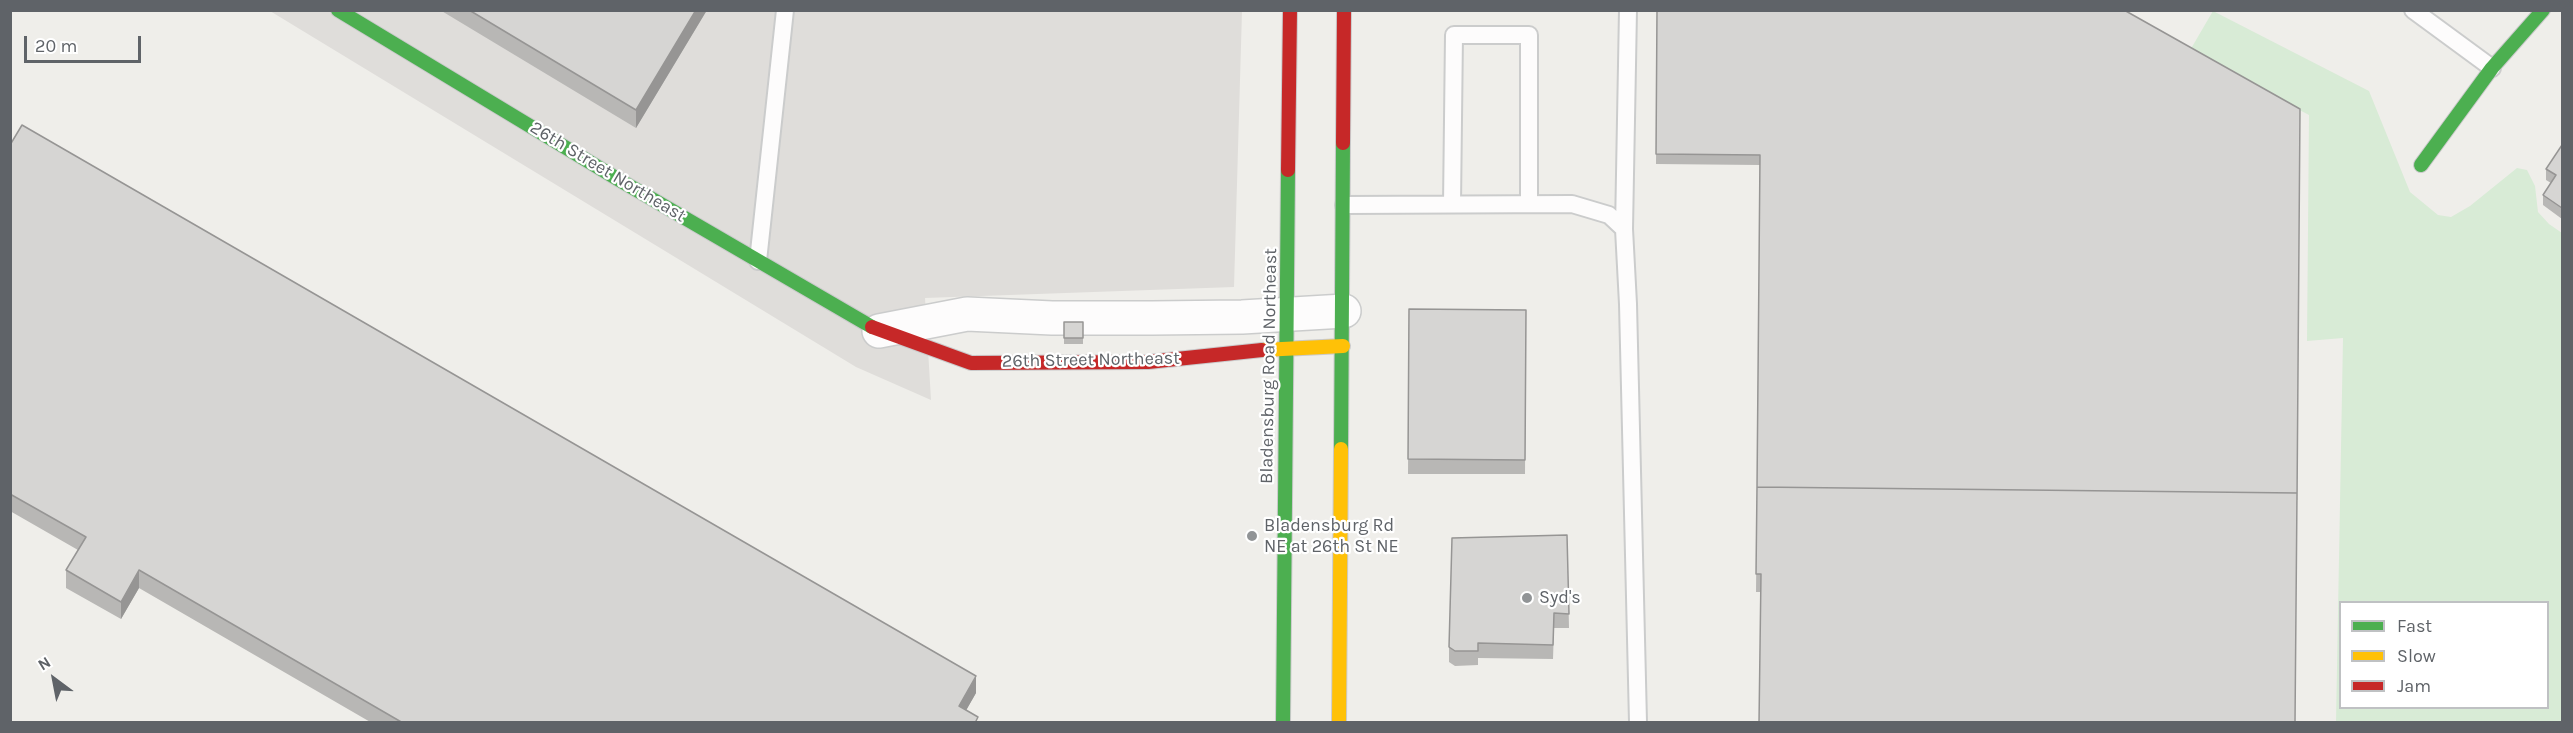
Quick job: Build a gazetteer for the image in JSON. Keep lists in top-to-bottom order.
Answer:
{
  "streets": {
    "main road": ["26th Street Northeast", "Bladensburg Road Northeast"]
  },
  "crossings": [
    ["26th Street Northeast", "Bladensburg Road Northeast"]
  ],
  "places": ["Bladensburg Rd NE at 26th St NE", "Syd's"],
  "legend": ["Fast", "Slow", "Jam"],
  "scale_bar": "20 m",
  "north": "top left"
}
